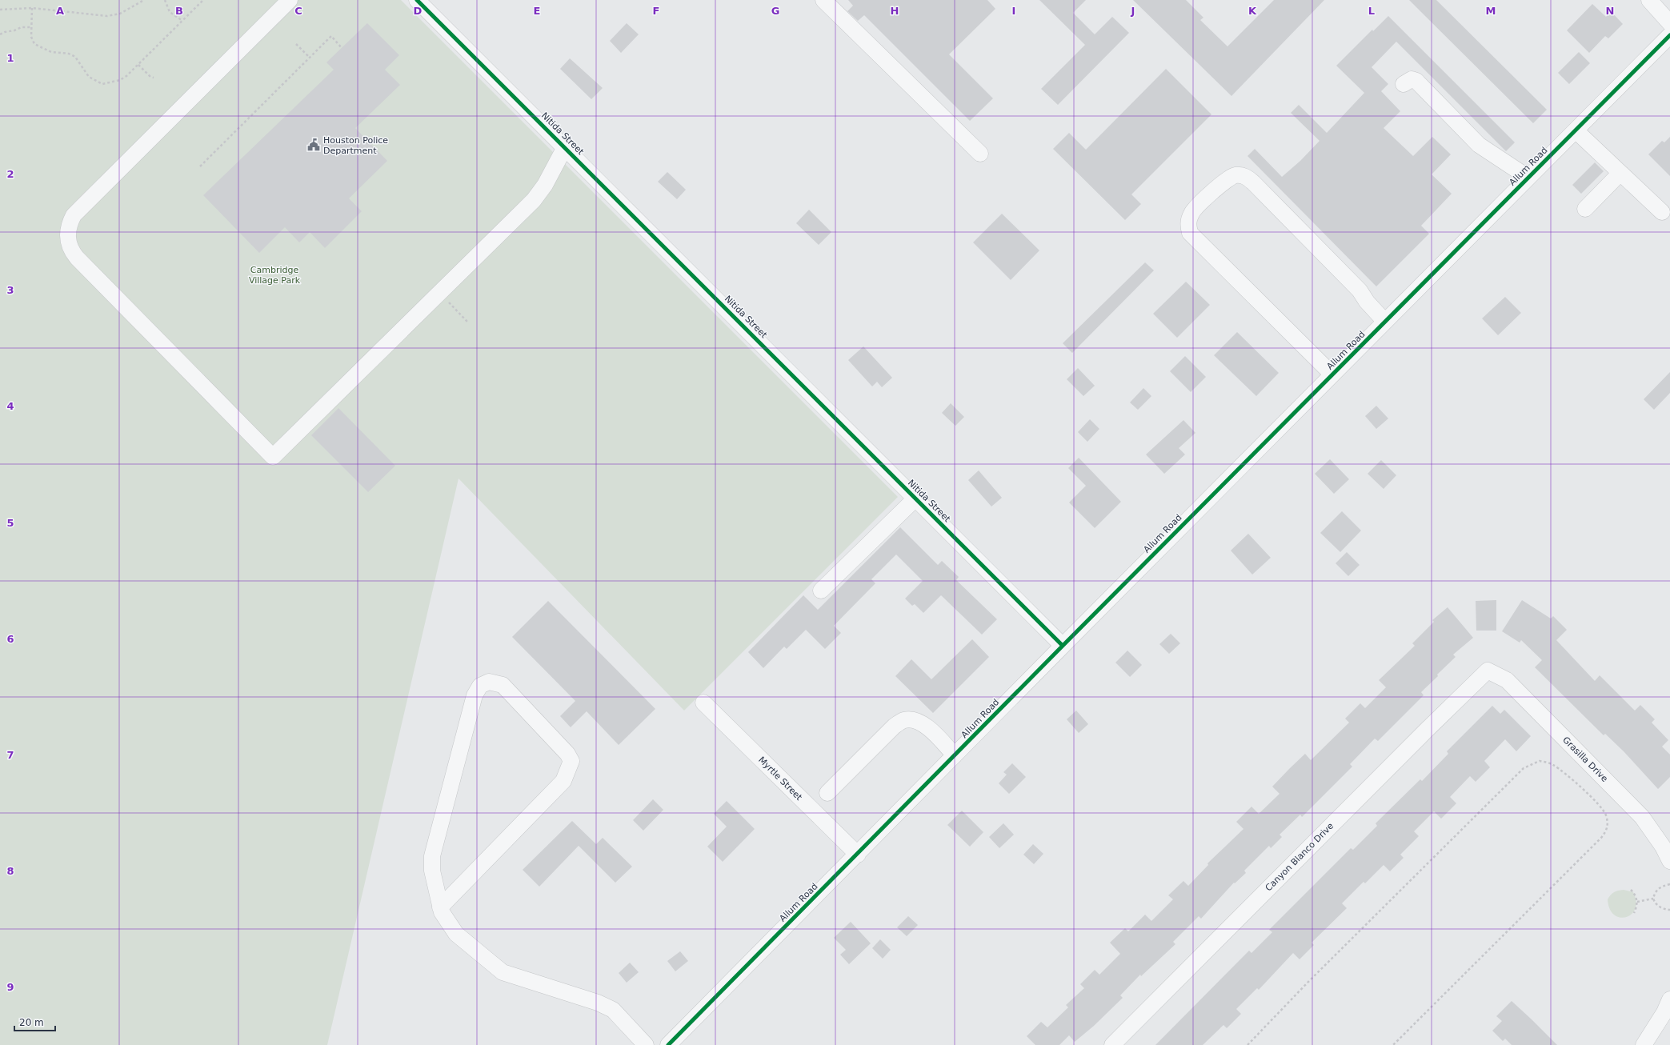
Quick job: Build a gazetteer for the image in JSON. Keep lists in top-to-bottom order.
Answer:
{
  "streets": {
    "street": [
      "Nitida Street",
      "Allum Road",
      "Grasilla Drive",
      "Myrtle Street",
      "Canyon Blanco Drive"
    ]
  },
  "crossings": [
    ["Nitida Street", "Allum Road"],
    ["Allum Road", "Myrtle Street"],
    ["Grasilla Drive", "Canyon Blanco Drive"]
  ],
  "parks": ["Cambridge Village Park"],
  "places": {
    "public building": ["Houston Police Department"]
  },
  "scale_bar": "20 m",
  "grid": {
    "columns": [
      "A",
      "B",
      "C",
      "D",
      "E",
      "F",
      "G",
      "H",
      "I",
      "J",
      "K",
      "L",
      "M",
      "N"
    ],
    "rows": [
      "1",
      "2",
      "3",
      "4",
      "5",
      "6",
      "7",
      "8",
      "9"
    ]
  }
}
